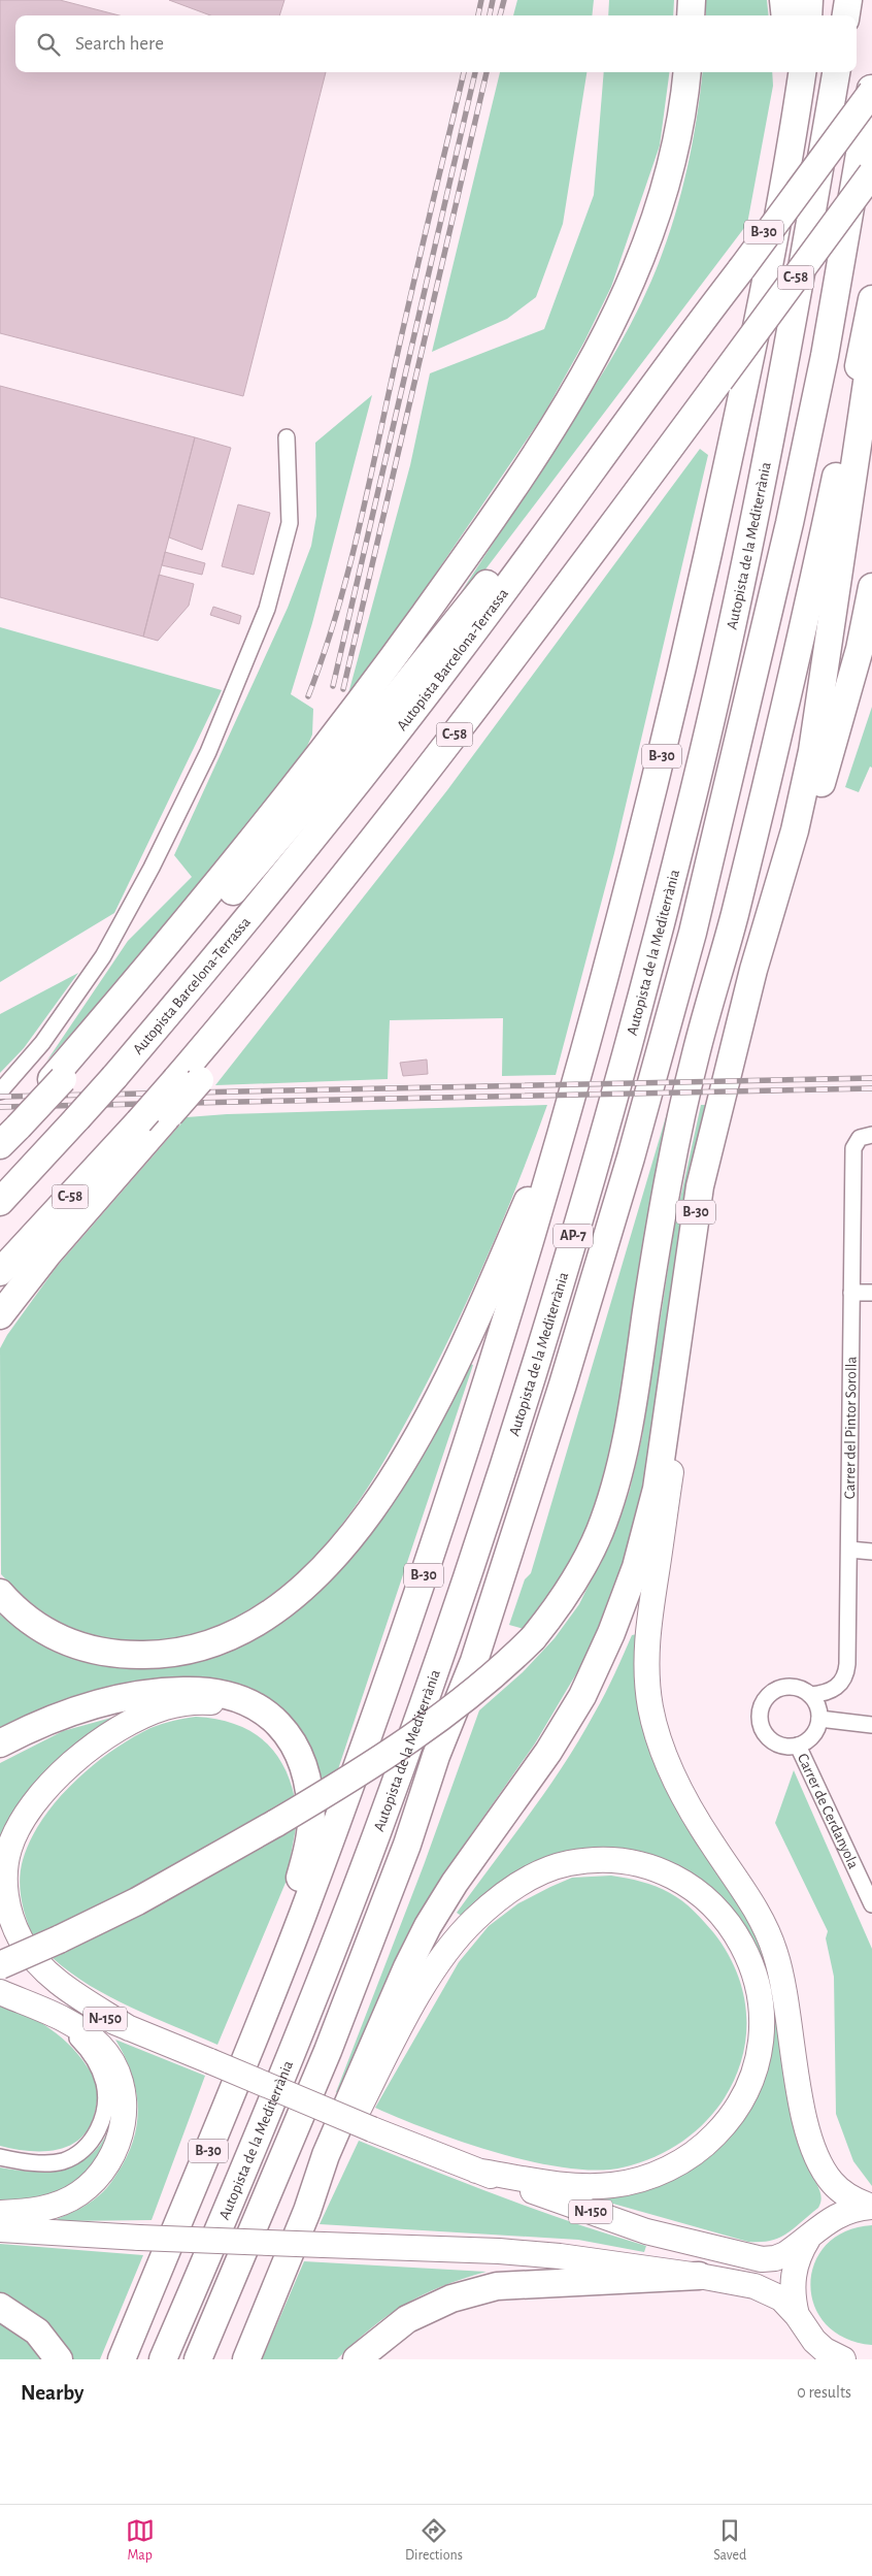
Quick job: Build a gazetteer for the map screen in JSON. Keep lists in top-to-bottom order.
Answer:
{
  "streets": {
    "highway": [
      "B-30",
      "C-58",
      "Autopista de la Mediterrània",
      "Autopista Barcelona-Terrassa",
      "AP-7"
    ],
    "main road": ["N-150"],
    "street": ["Carrer del Pintor Sorolla", "Carrer de Cerdanyola"]
  },
  "crossings": [
    ["Carrer del Pintor Sorolla", "Carrer de Cerdanyola"]
  ],
  "page": {
    "search": "Search here",
    "heading": ["Nearby", "0 results"],
    "nav": ["Map", "Directions", "Saved"]
  }
}
